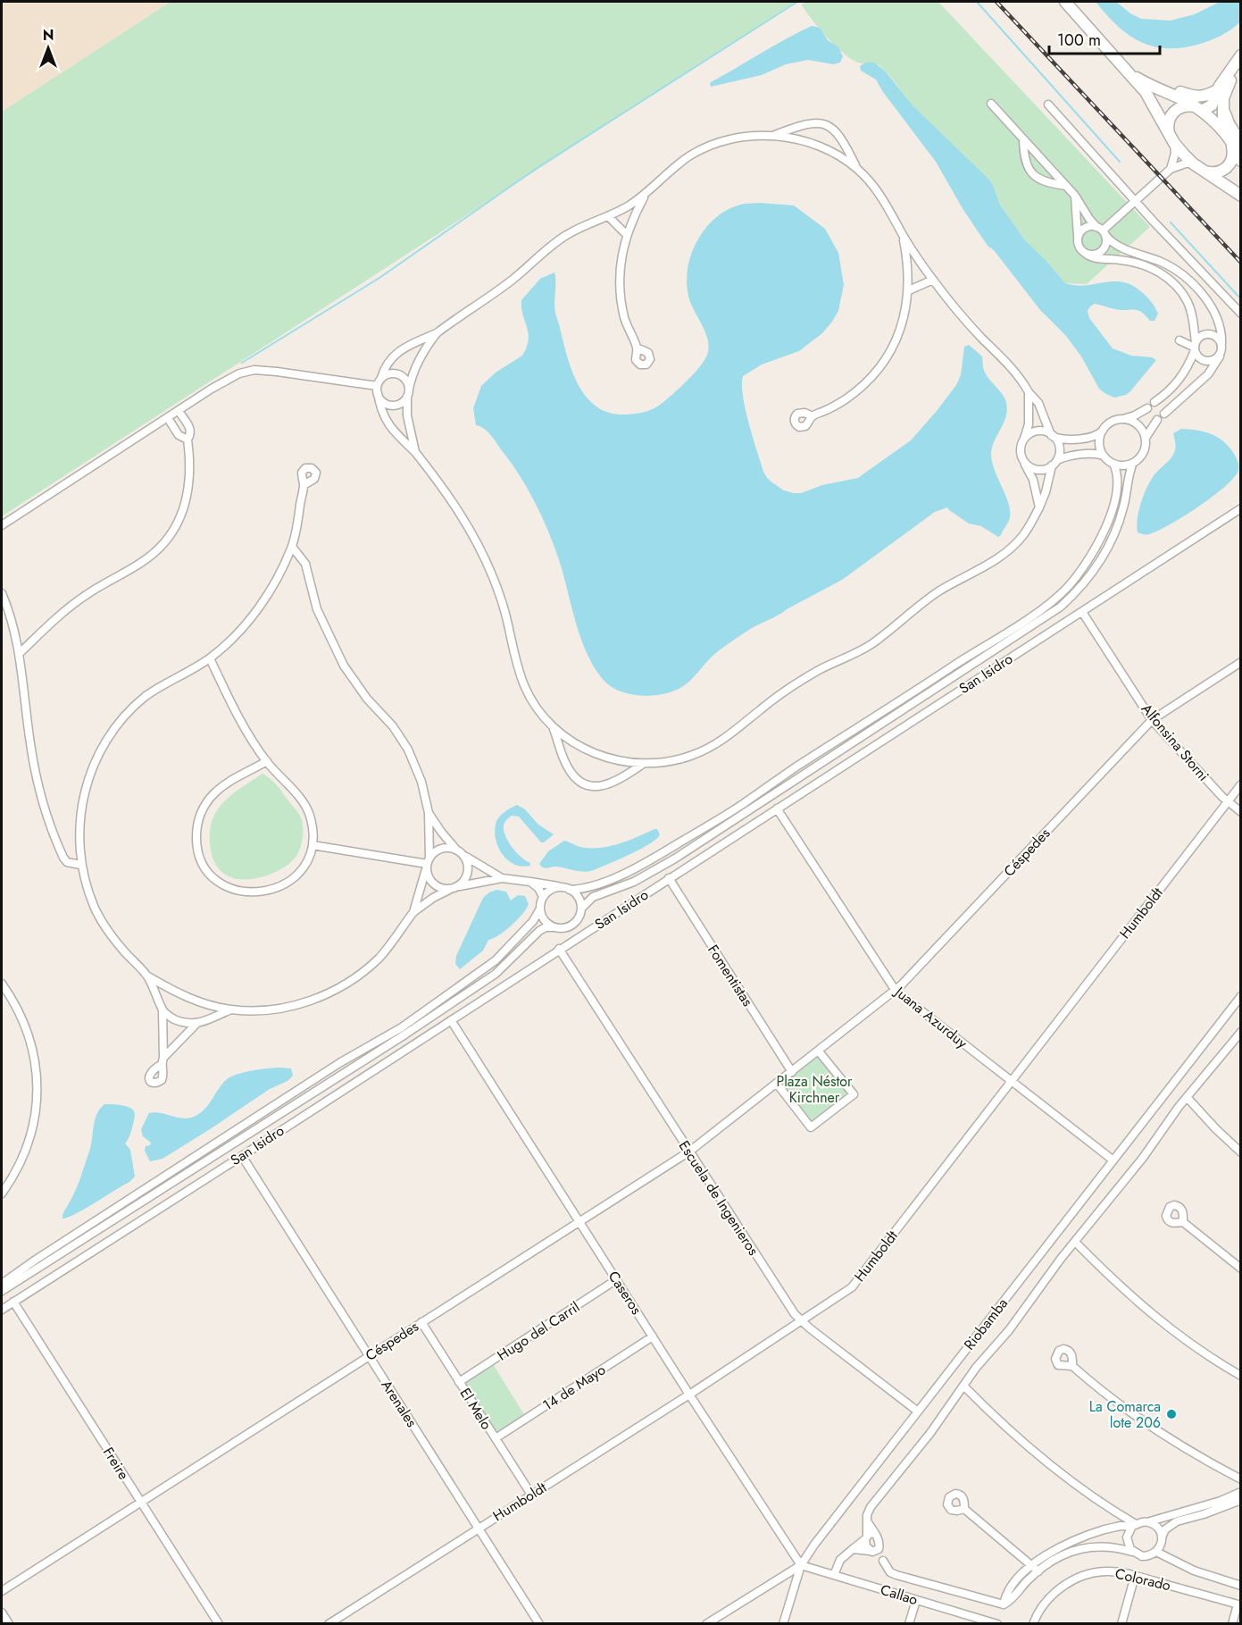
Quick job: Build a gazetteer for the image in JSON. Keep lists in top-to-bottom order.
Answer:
{
  "streets": {
    "street": [
      "San Isidro",
      "Alfonsina Storni",
      "Céspedes",
      "Humboldt",
      "Fomentistas",
      "Juana Azurduy",
      "Escuela de Ingenieros",
      "Caseros",
      "Riobamba",
      "Hugo del Carril",
      "14 de Mayo",
      "Arenales",
      "El Melo",
      "Freire",
      "Colorado",
      "Callao"
    ]
  },
  "crossings": [
    ["San Isidro", "Alfonsina Storni"],
    ["San Isidro", "Fomentistas"],
    ["San Isidro", "Juana Azurduy"],
    ["San Isidro", "Escuela de Ingenieros"],
    ["San Isidro", "Caseros"],
    ["San Isidro", "Arenales"],
    ["San Isidro", "Freire"],
    ["Alfonsina Storni", "Céspedes"],
    ["Alfonsina Storni", "Humboldt"],
    ["Céspedes", "Fomentistas"],
    ["Céspedes", "Juana Azurduy"],
    ["Céspedes", "Escuela de Ingenieros"],
    ["Céspedes", "Caseros"],
    ["Céspedes", "Arenales"],
    ["Céspedes", "El Melo"],
    ["Céspedes", "Freire"],
    ["Humboldt", "Juana Azurduy"],
    ["Humboldt", "Escuela de Ingenieros"],
    ["Humboldt", "Caseros"],
    ["Humboldt", "Arenales"],
    ["Humboldt", "El Melo"],
    ["Juana Azurduy", "Riobamba"],
    ["Escuela de Ingenieros", "Riobamba"],
    ["Caseros", "Riobamba"],
    ["Caseros", "Hugo del Carril"],
    ["Caseros", "14 de Mayo"],
    ["Caseros", "Callao"],
    ["Riobamba", "Callao"],
    ["Hugo del Carril", "El Melo"],
    ["14 de Mayo", "El Melo"]
  ],
  "parks": ["Plaza Néstor Kirchner"],
  "places": ["La Comarca lote 206"],
  "scale_bar": "100 m",
  "north": "top"
}
